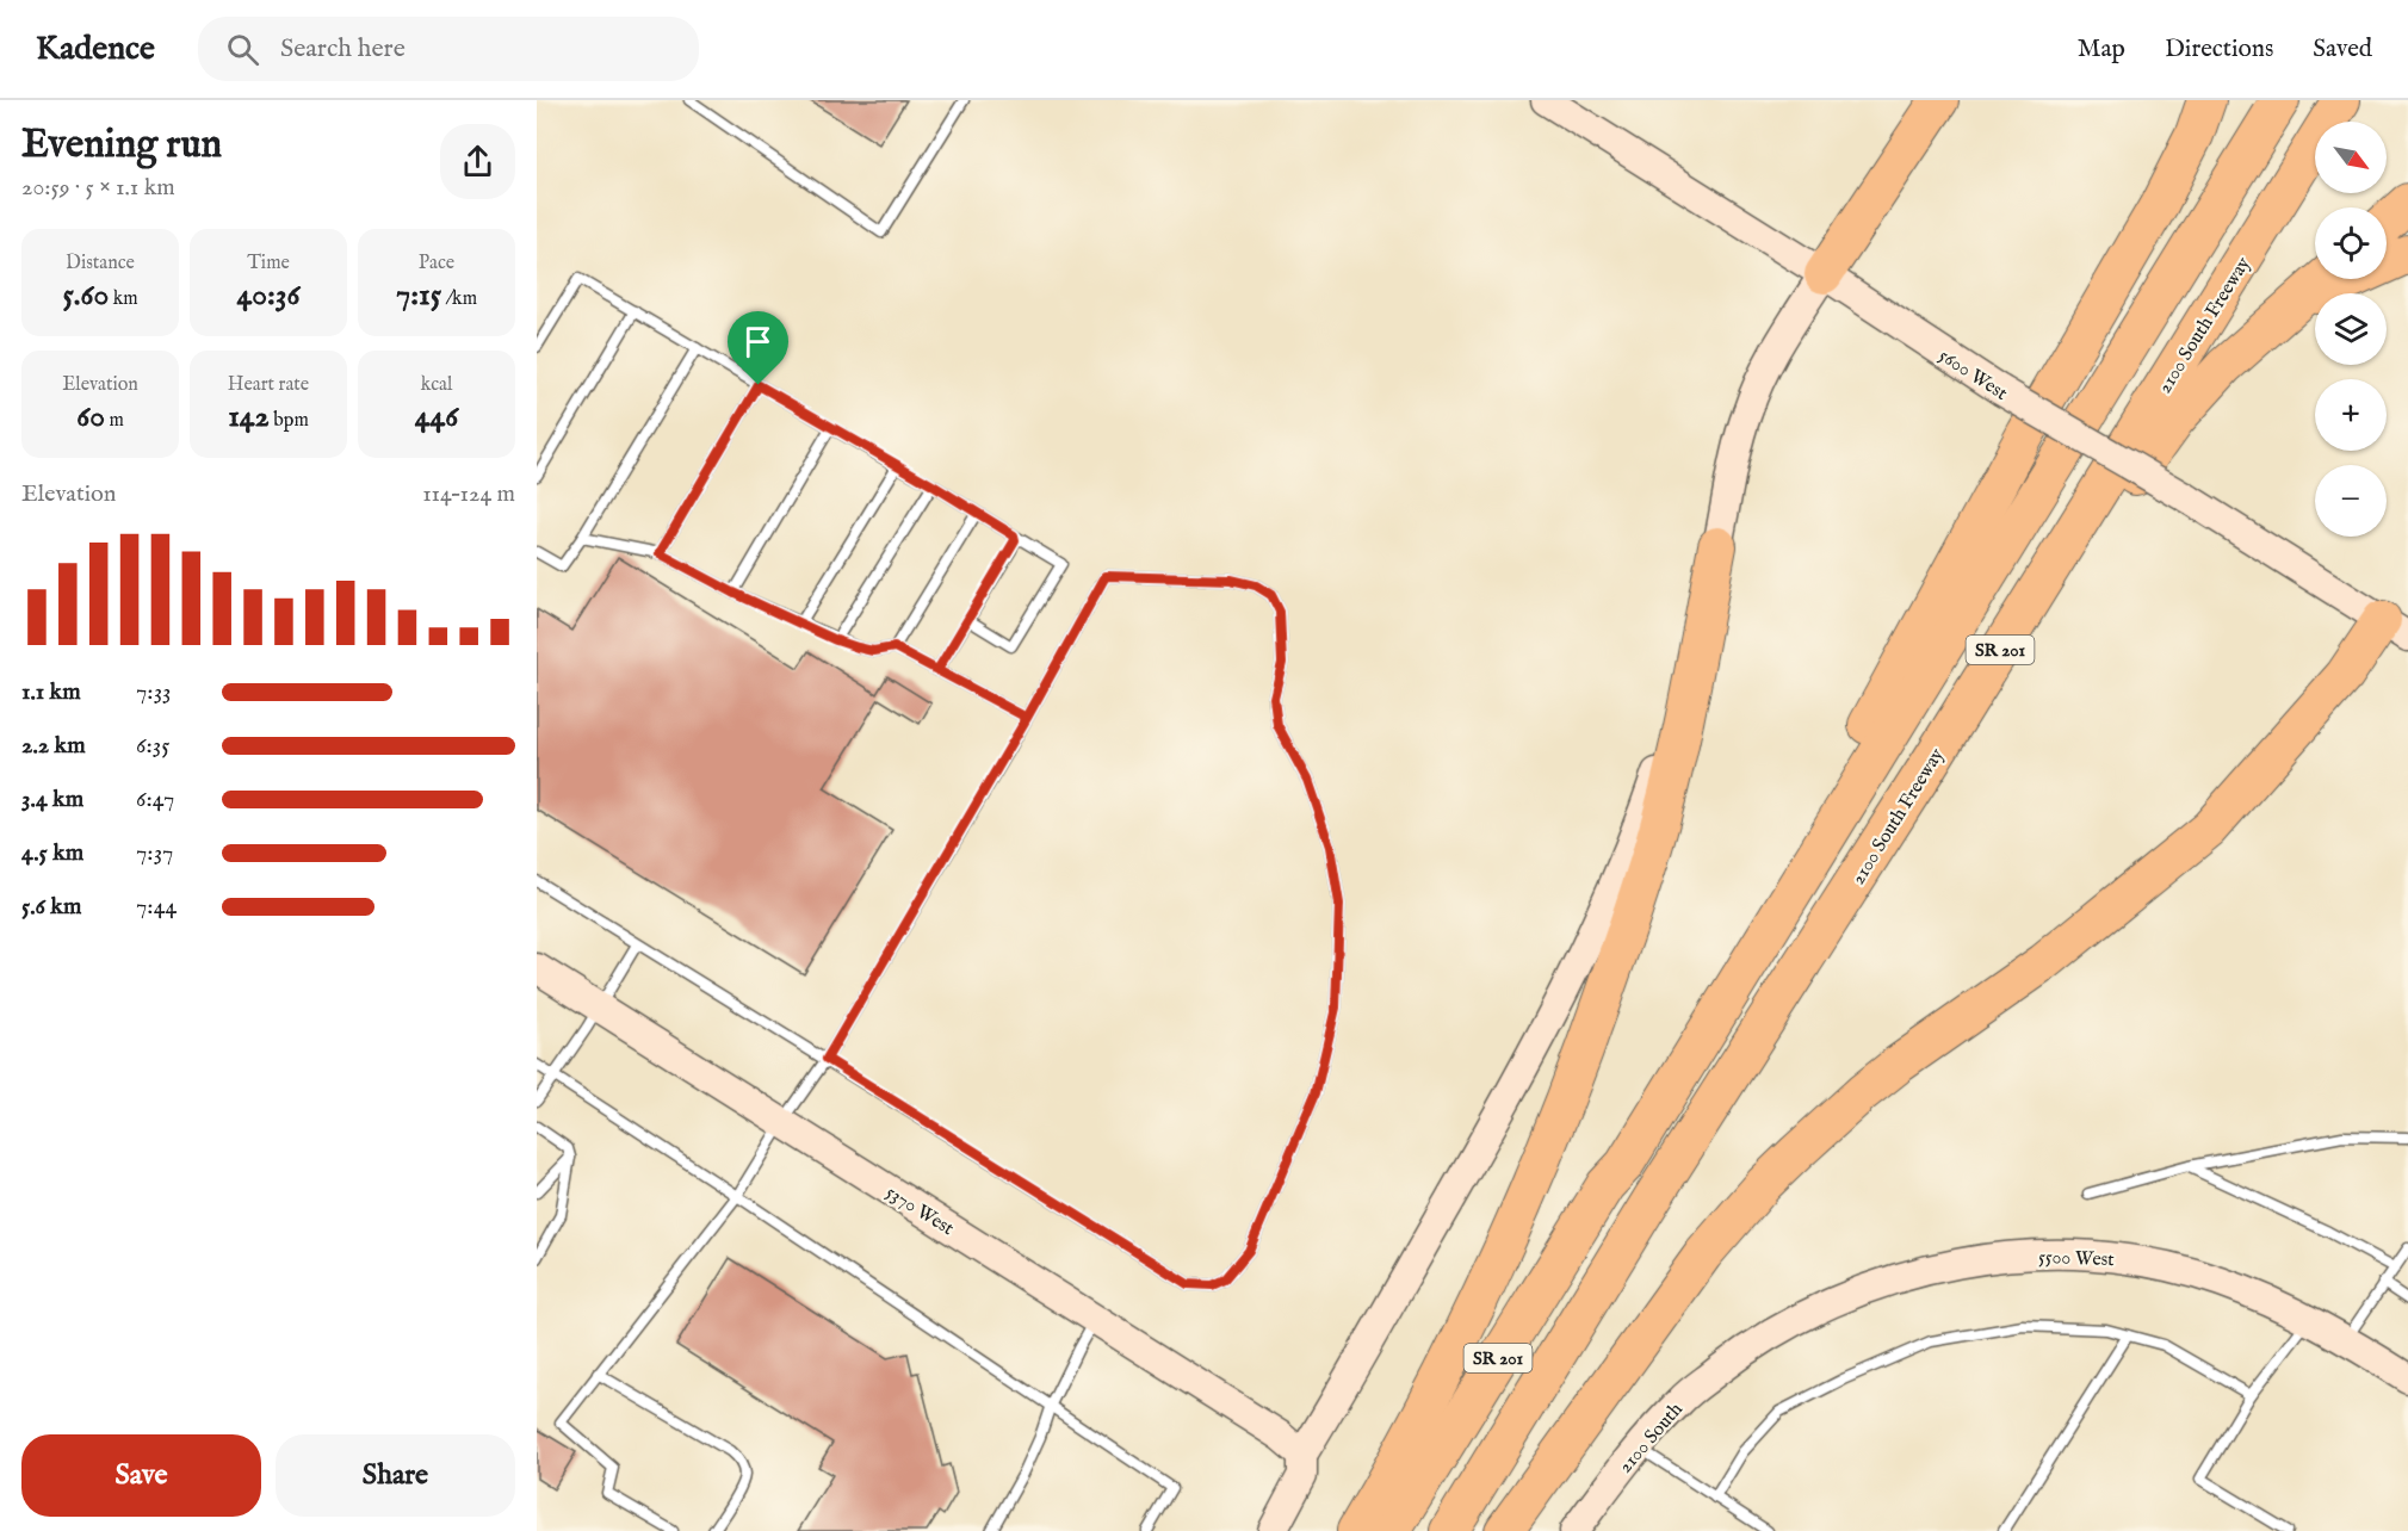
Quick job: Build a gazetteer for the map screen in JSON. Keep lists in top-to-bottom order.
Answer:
{
  "streets": {
    "highway": ["2100 South Freeway", "SR 201"],
    "street": [
      "5600 West",
      "5370 West",
      "5500 West",
      "2100 South"
    ]
  },
  "crossings": [
    ["5500 West", "2100 South"]
  ],
  "north": "bottom right",
  "page": {
    "header": "Kadence",
    "search": "Search here",
    "nav": ["Map", "Directions", "Saved"],
    "heading": ["Evening run", "20:59 · 5 × 1.1 km"],
    "map_buttons": ["+", "−"],
    "stats": [
      ["Distance", "5.60 km"],
      ["Time", "40:36"],
      ["Pace", "7:15 /km"],
      ["Elevation", "60 m"],
      ["Heart rate", "142 bpm"],
      ["kcal", "446"]
    ],
    "chart": ["Elevation", "114–124 m"],
    "list": [
      {
        "name": "1.1 km",
        "note": "7:33"
      },
      {
        "name": "2.2 km",
        "note": "6:35"
      },
      {
        "name": "3.4 km",
        "note": "6:47"
      },
      {
        "name": "4.5 km",
        "note": "7:37"
      },
      {
        "name": "5.6 km",
        "note": "7:44"
      }
    ],
    "buttons": ["Save", "Share"]
  }
}
